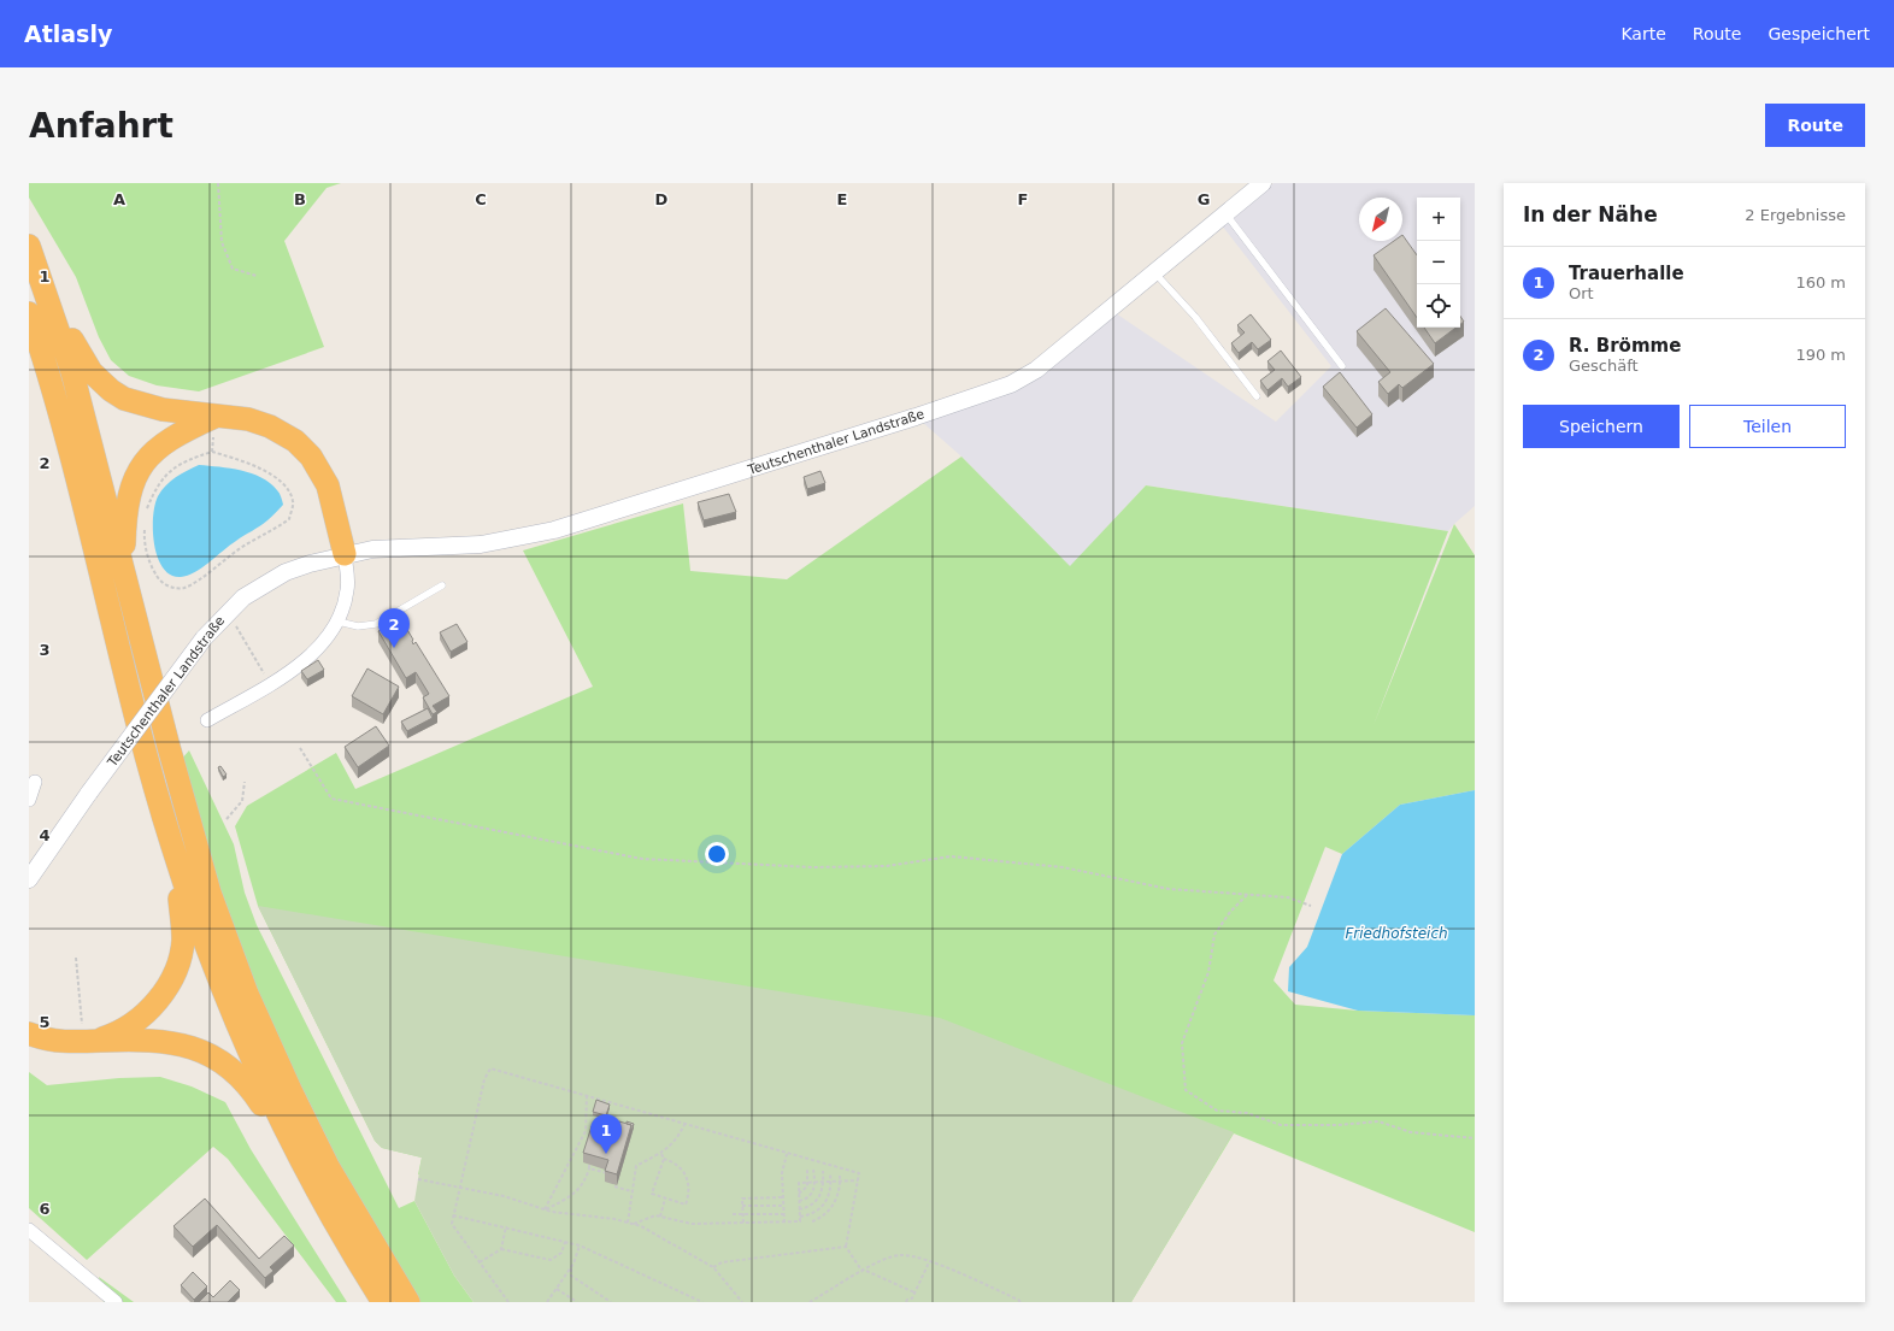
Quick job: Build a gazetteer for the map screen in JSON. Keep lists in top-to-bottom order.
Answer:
{
  "streets": {
    "street": ["Teutschenthaler Landstraße"]
  },
  "water": ["Friedhofsteich"],
  "north": "bottom left",
  "page": {
    "header": "Atlasly",
    "nav": ["Karte", "Route", "Gespeichert"],
    "buttons": [
      "Route",
      ["Speichern", "Teilen"]
    ],
    "title": "Anfahrt",
    "heading": ["In der Nähe", "2 Ergebnisse"],
    "map_buttons": ["+", "−"],
    "list": [
      {
        "mark": "1",
        "name": "Trauerhalle",
        "note": "Ort",
        "value": "160 m"
      },
      {
        "mark": "2",
        "name": "R. Brömme",
        "note": "Geschäft",
        "value": "190 m"
      }
    ],
    "pins": ["2", "1"]
  },
  "grid": {
    "columns": [
      "A",
      "B",
      "C",
      "D",
      "E",
      "F",
      "G"
    ],
    "rows": [
      "1",
      "2",
      "3",
      "4",
      "5",
      "6"
    ]
  }
}
